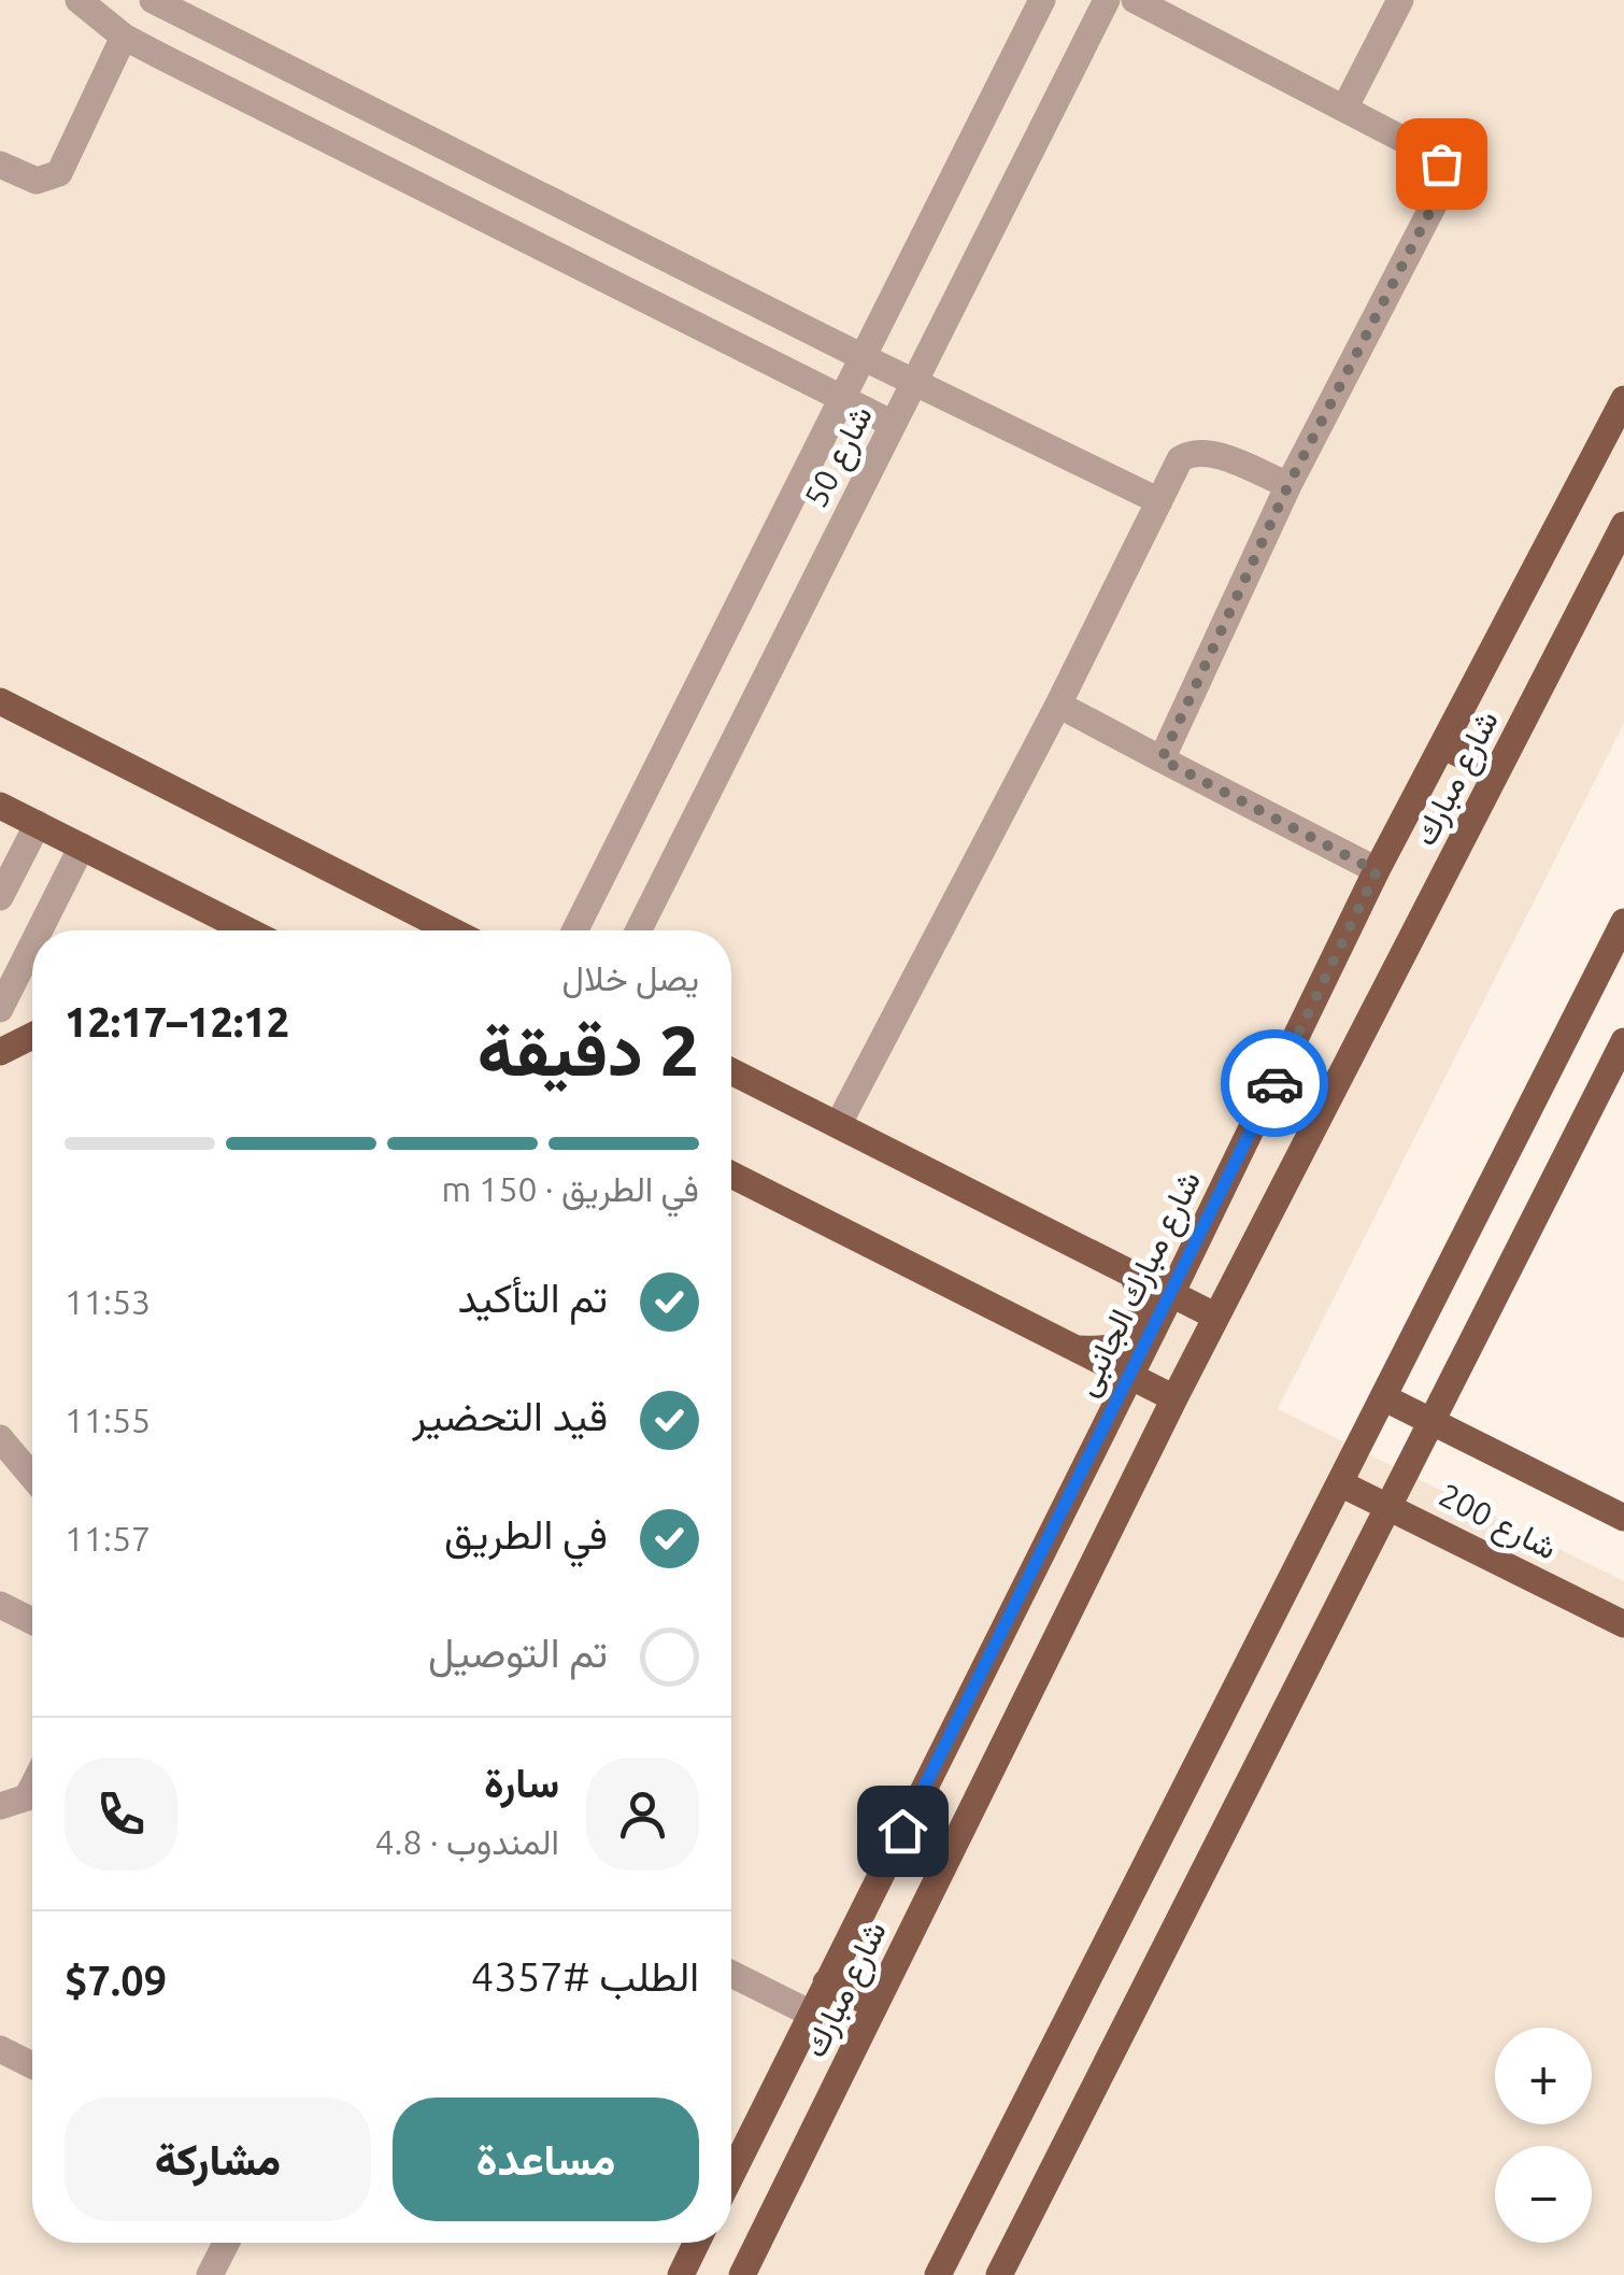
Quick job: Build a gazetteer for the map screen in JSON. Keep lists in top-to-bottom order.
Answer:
{
  "streets": {
    "main road": ["شارع مبارك", "شارع مبارك الجانبى", "شارع 200"],
    "street": ["شارع 50"]
  },
  "page": {
    "heading": ["2 دقيقة", "يصل خلال", "12:12–12:17"],
    "panel": [
      "سارة",
      "المندوب · 4.8",
      "الطلب #4357",
      "$7.09"
    ],
    "bar": "في الطريق · 150 m",
    "list": [
      ["تم التأكيد", "11:53"],
      ["قيد التحضير", "11:55"],
      ["في الطريق", "11:57"],
      "تم التوصيل"
    ],
    "map_buttons": ["+", "−"],
    "buttons": ["مساعدة", "مشاركة"]
  }
}
